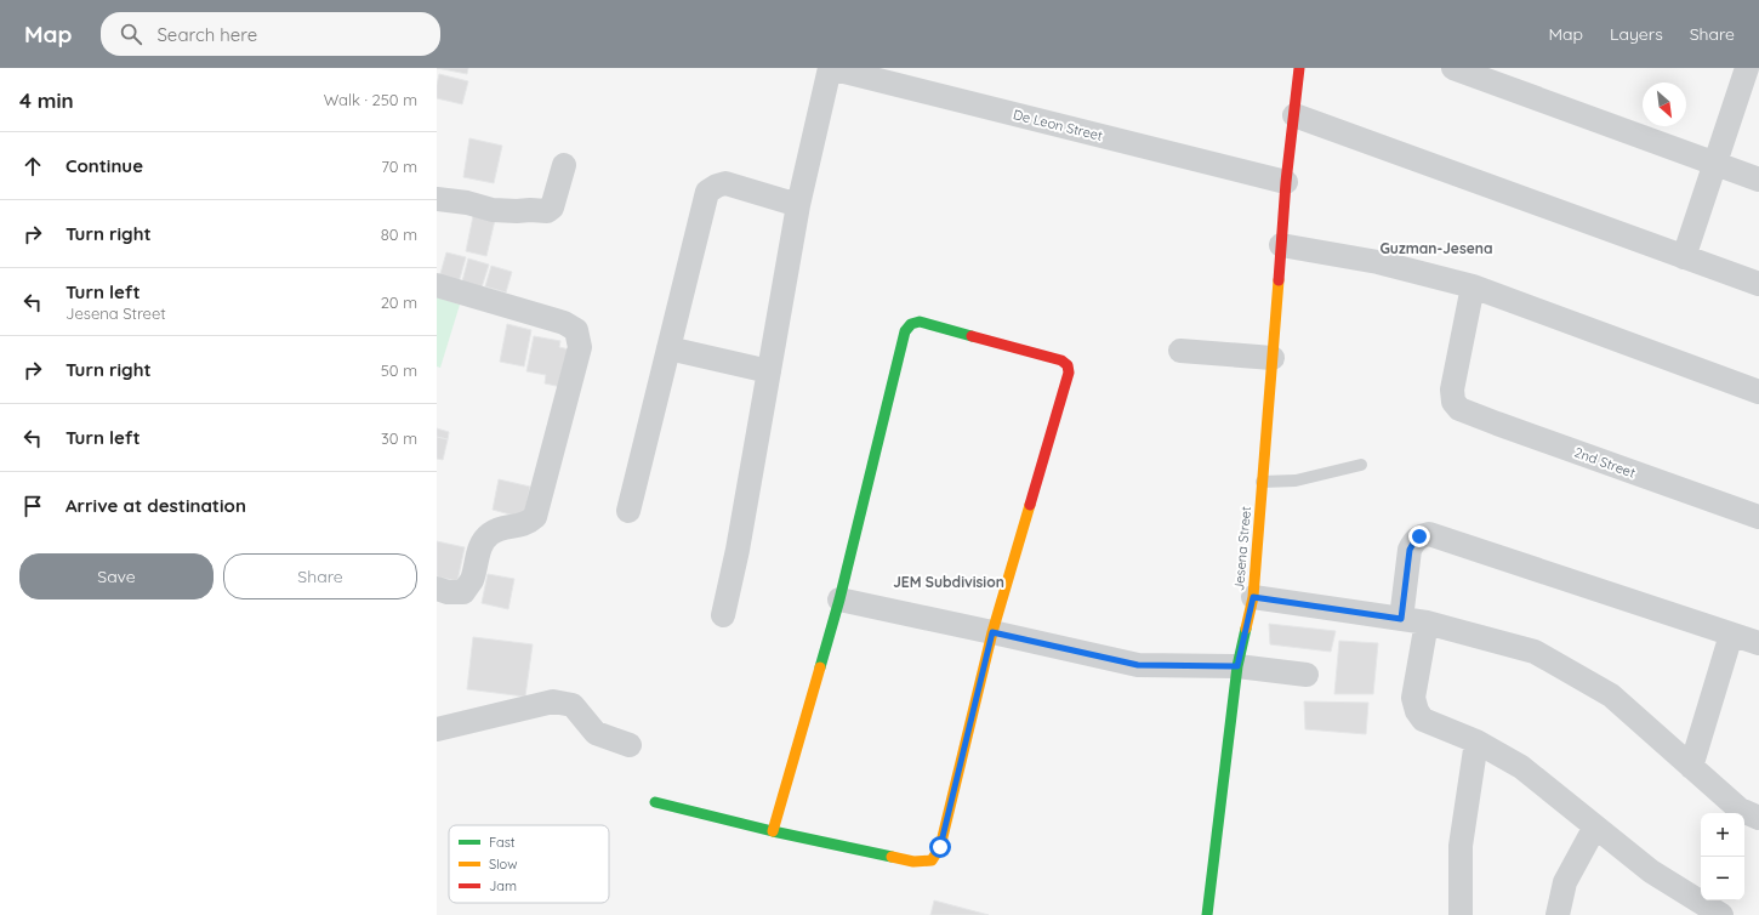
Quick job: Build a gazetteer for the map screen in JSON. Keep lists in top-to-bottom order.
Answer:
{
  "streets": {
    "street": ["De Leon Street", "2nd Street", "Jesena Street"]
  },
  "crossings": [
    ["De Leon Street", "Jesena Street"]
  ],
  "districts": ["Guzman-Jesena", "JEM Subdivision"],
  "legend": ["Fast", "Slow", "Jam"],
  "north": "bottom right",
  "page": {
    "header": "Map",
    "search": "Search here",
    "nav": ["Map", "Layers", "Share"],
    "heading": ["4 min", "Walk · 250 m"],
    "list": [
      ["Continue", "70 m"],
      ["Turn right", "80 m"],
      ["Turn left", "Jesena Street", "20 m"],
      ["Turn right", "50 m"],
      ["Turn left", "30 m"],
      "Arrive at destination"
    ],
    "buttons": ["Save", "Share"],
    "map_buttons": ["+", "−"]
  }
}
